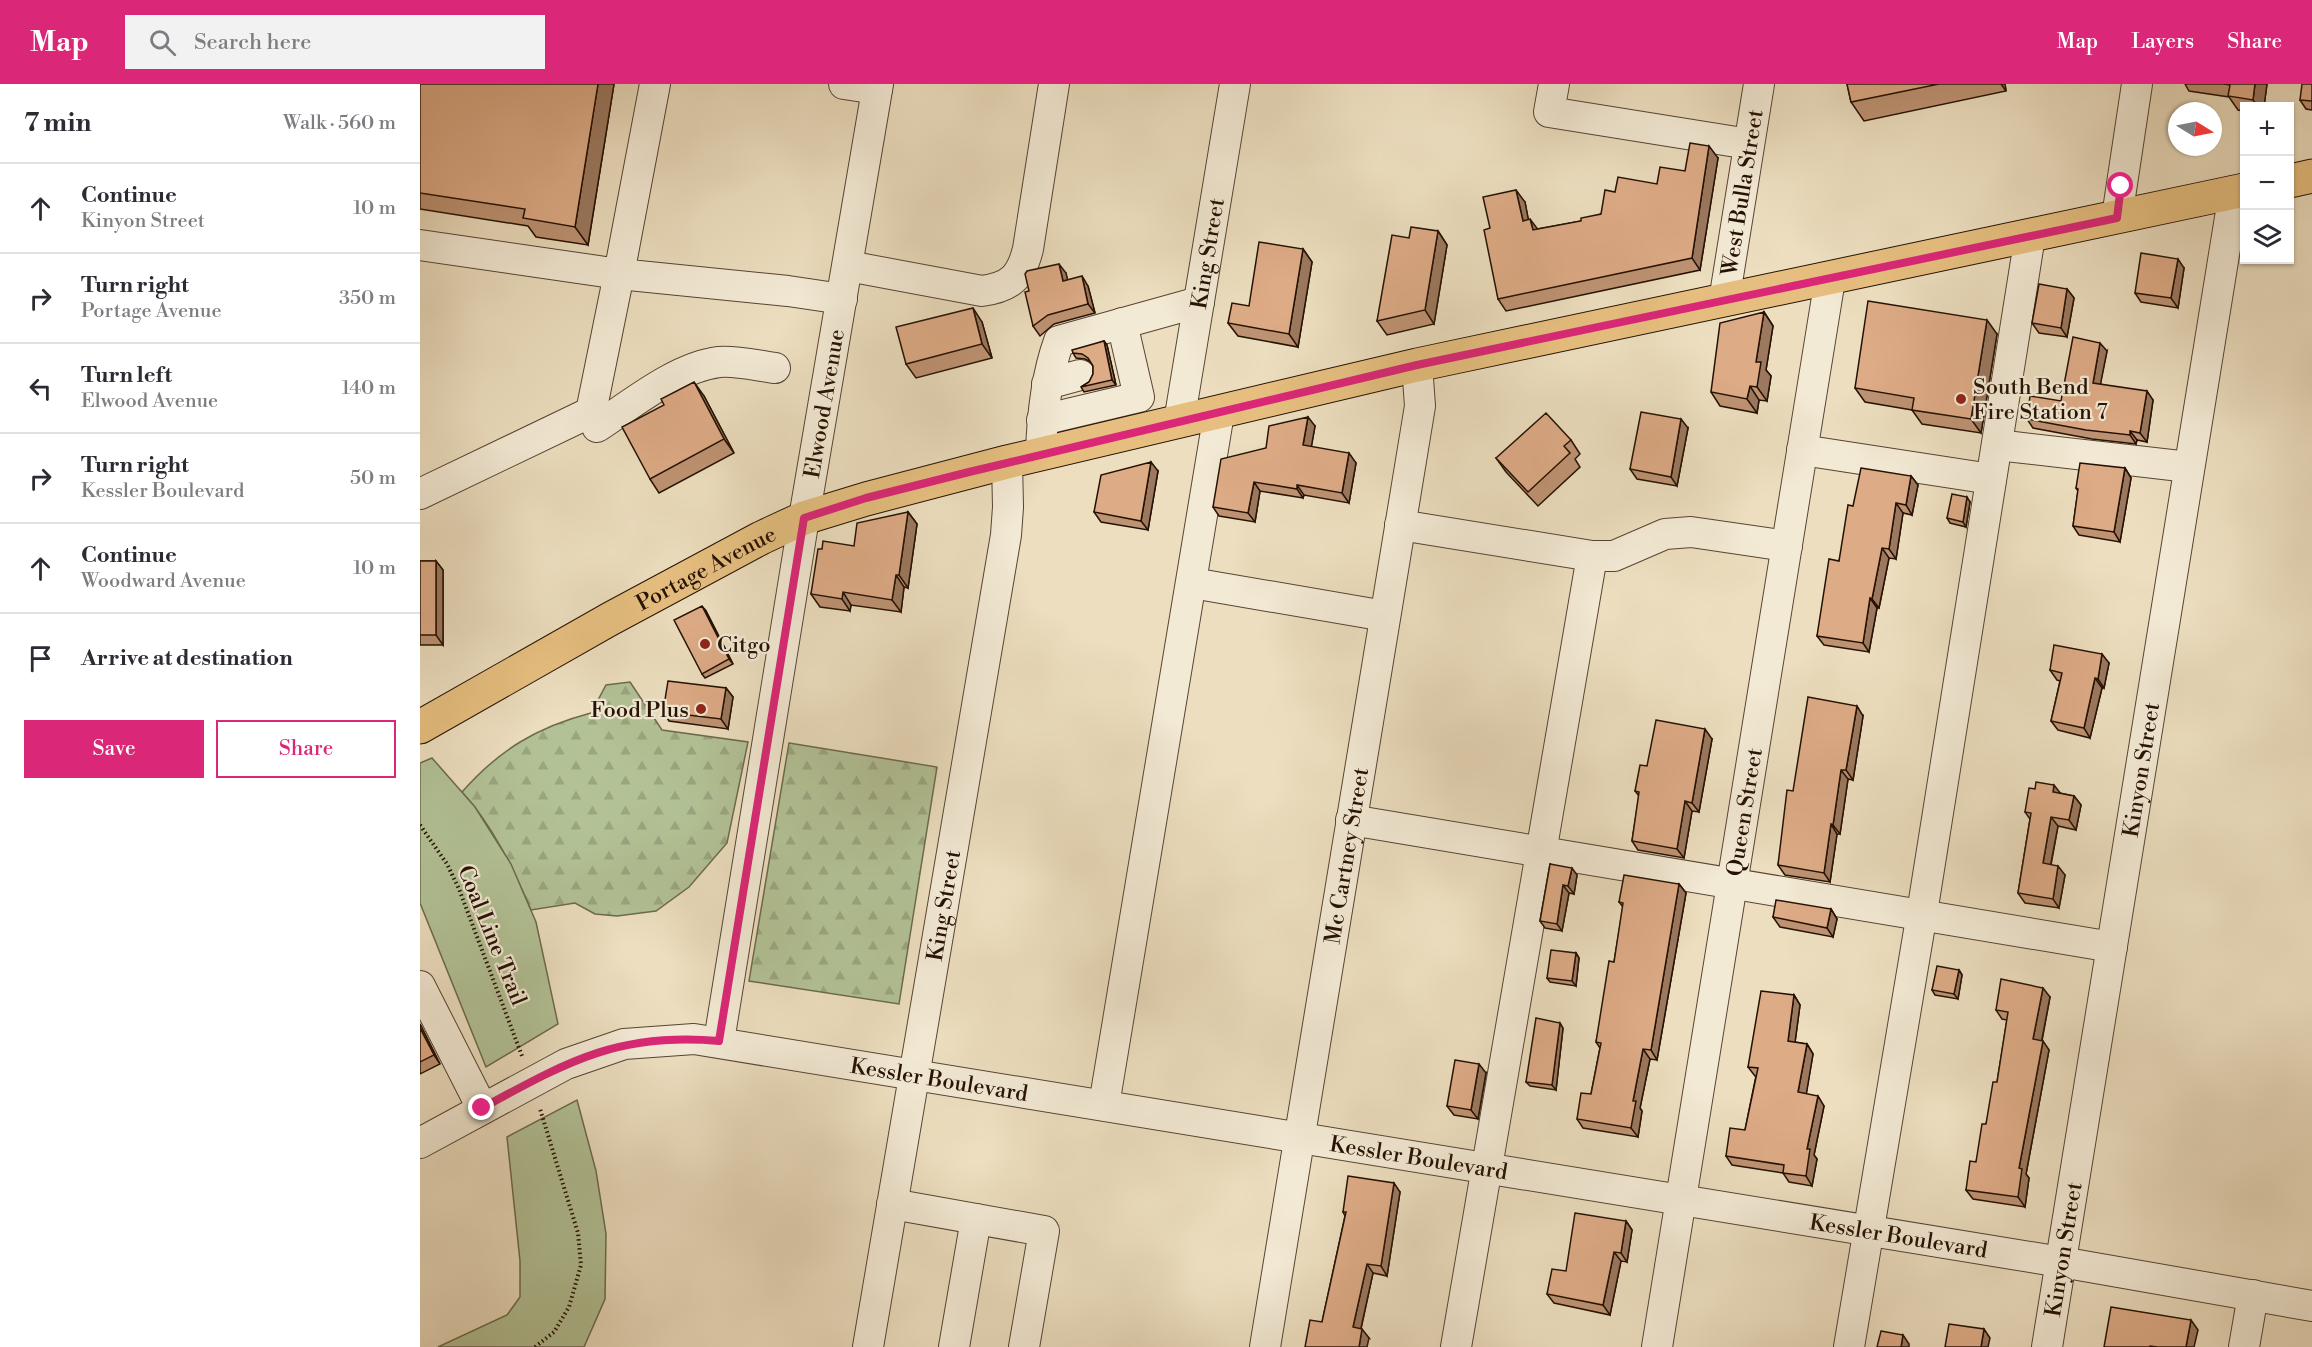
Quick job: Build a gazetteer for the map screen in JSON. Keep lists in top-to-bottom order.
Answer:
{
  "streets": {
    "main road": ["Portage Avenue"],
    "street": [
      "West Bulla Street",
      "King Street",
      "Elwood Avenue",
      "Kinyon Street",
      "Queen Street",
      "Mc Cartney Street",
      "Kessler Boulevard"
    ],
    "path": ["Coal Line Trail"]
  },
  "crossings": [
    ["West Bulla Street", "Portage Avenue"],
    ["King Street", "Portage Avenue"],
    ["King Street", "Kessler Boulevard"],
    ["Elwood Avenue", "Portage Avenue"],
    ["Elwood Avenue", "Kessler Boulevard"],
    ["Portage Avenue", "Kinyon Street"],
    ["Portage Avenue", "Queen Street"],
    ["Portage Avenue", "Mc Cartney Street"],
    ["Kinyon Street", "Kessler Boulevard"],
    ["Queen Street", "Kessler Boulevard"],
    ["Mc Cartney Street", "Kessler Boulevard"],
    ["Coal Line Trail", "Kessler Boulevard"]
  ],
  "places": ["South Bend Fire Station 7", "Citgo", "Food Plus"],
  "north": "right",
  "page": {
    "header": "Map",
    "search": "Search here",
    "nav": ["Map", "Layers", "Share"],
    "heading": ["7 min", "Walk · 560 m"],
    "map_buttons": ["+", "−"],
    "list": [
      ["Continue", "Kinyon Street", "10 m"],
      ["Turn right", "Portage Avenue", "350 m"],
      ["Turn left", "Elwood Avenue", "140 m"],
      ["Turn right", "Kessler Boulevard", "50 m"],
      ["Continue", "Woodward Avenue", "10 m"],
      "Arrive at destination"
    ],
    "buttons": ["Save", "Share"]
  }
}
